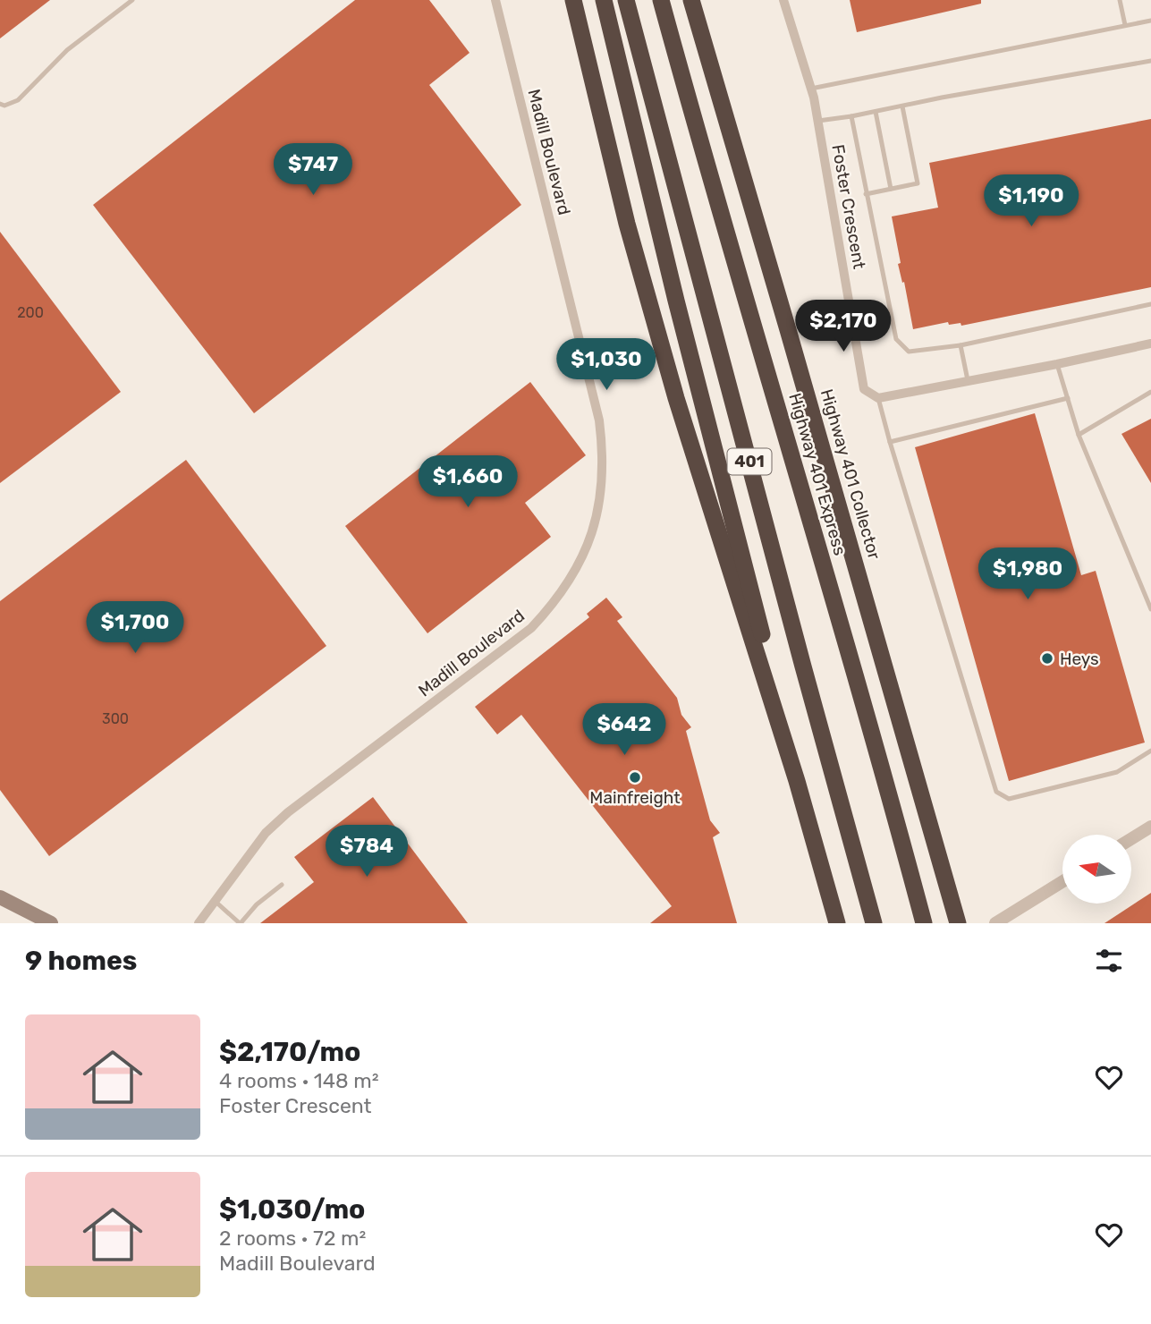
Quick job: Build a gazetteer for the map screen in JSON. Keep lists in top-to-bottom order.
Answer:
{
  "streets": {
    "highway": ["401", "Highway 401 Express", "Highway 401 Collector"],
    "street": ["Madill Boulevard", "Foster Crescent"]
  },
  "places": ["Heys", "Mainfreight"],
  "house_numbers": ["200", "300"],
  "north": "left",
  "page": {
    "price": [
      "$747",
      "$1,190",
      "$2,170",
      "$1,030",
      "$1,660",
      "$1,980",
      "$1,700",
      "$642",
      "$784"
    ],
    "heading": "9 homes",
    "list": [
      {
        "name": "$2,170/mo",
        "note": "4 rooms · 148 m² · Foster Crescent"
      },
      {
        "name": "$1,030/mo",
        "note": "2 rooms · 72 m² · Madill Boulevard"
      }
    ]
  }
}
